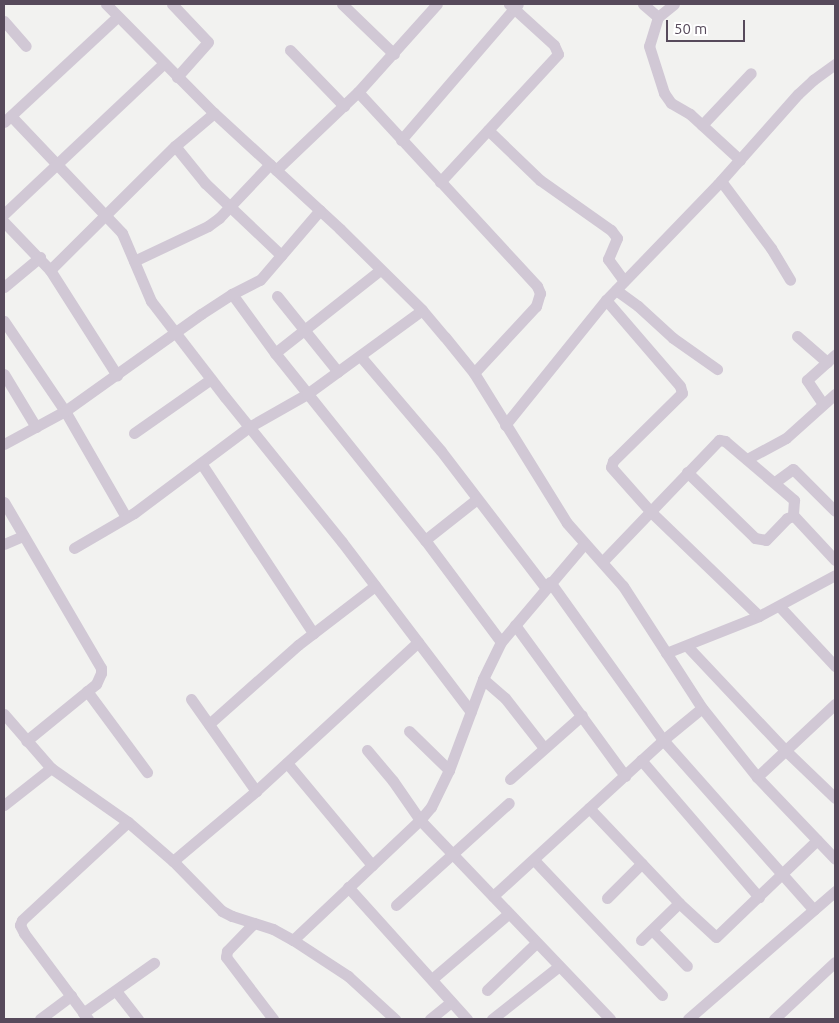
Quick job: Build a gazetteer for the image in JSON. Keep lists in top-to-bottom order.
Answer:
{
  "scale_bar": "50 m"
}
